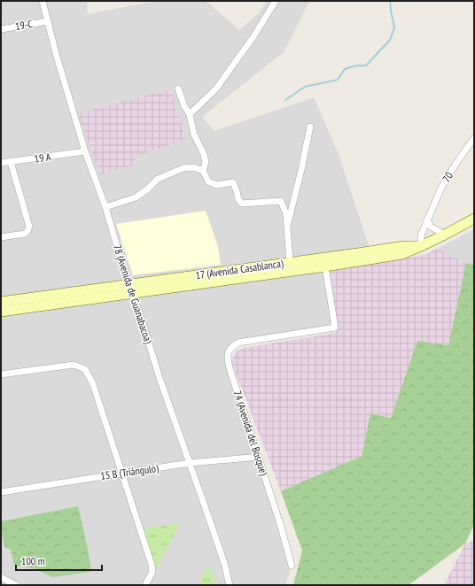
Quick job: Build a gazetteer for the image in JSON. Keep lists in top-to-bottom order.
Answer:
{
  "streets": {
    "main road": ["17 (Avenida Casablanca)"],
    "street": [
      "19-C",
      "19 A",
      "70",
      "78 (Avenida de Guanabacoa)",
      "74 (Avenida del Bosque)",
      "15 B (Triángulo)"
    ]
  },
  "crossings": [
    ["19-C", "78 (Avenida de Guanabacoa)"],
    ["19 A", "78 (Avenida de Guanabacoa)"],
    ["70", "17 (Avenida Casablanca)"],
    ["17 (Avenida Casablanca)", "78 (Avenida de Guanabacoa)"],
    ["17 (Avenida Casablanca)", "74 (Avenida del Bosque)"],
    ["78 (Avenida de Guanabacoa)", "15 B (Triángulo)"],
    ["74 (Avenida del Bosque)", "15 B (Triángulo)"]
  ],
  "scale_bar": "100 m"
}
